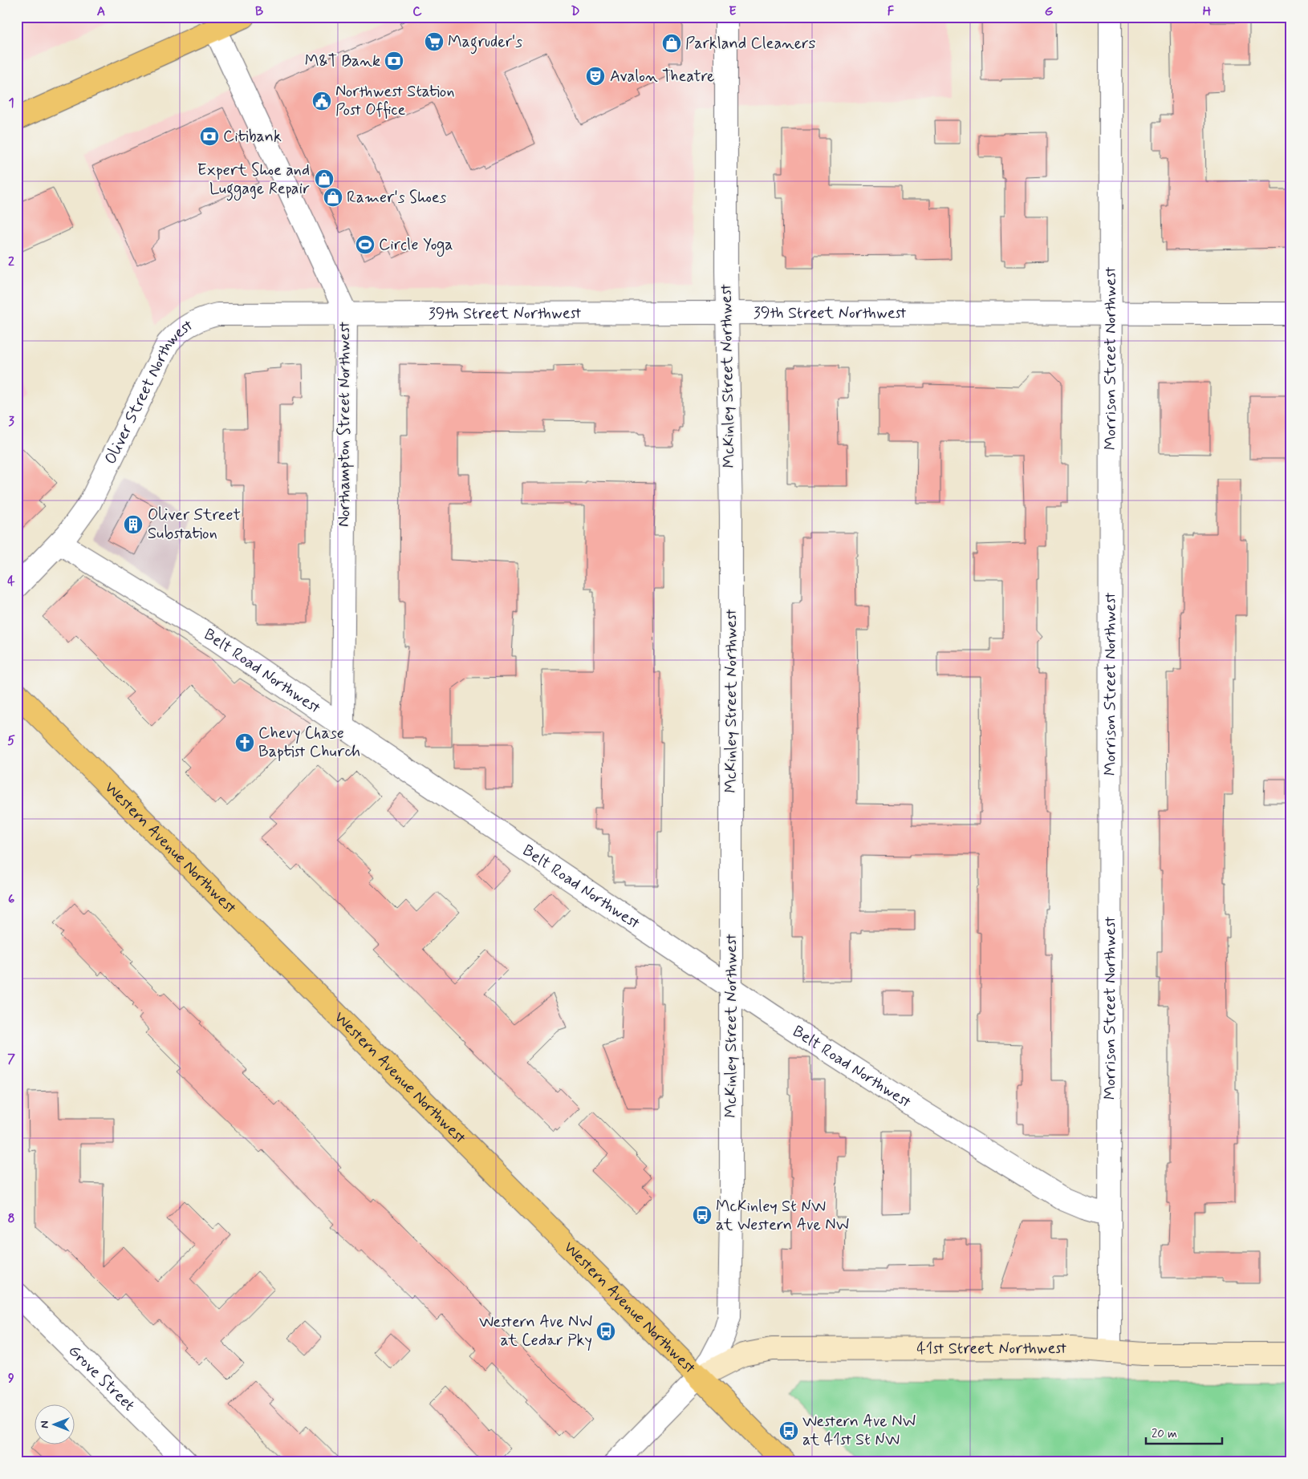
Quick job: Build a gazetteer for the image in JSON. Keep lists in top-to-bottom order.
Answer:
{
  "streets": {
    "main road": ["Western Avenue Northwest", "41st Street Northwest"],
    "street": [
      "39th Street Northwest",
      "Morrison Street Northwest",
      "McKinley Street Northwest",
      "Oliver Street Northwest",
      "Northampton Street Northwest",
      "Belt Road Northwest",
      "Grove Street"
    ]
  },
  "crossings": [
    ["39th Street Northwest", "Morrison Street Northwest"],
    ["39th Street Northwest", "McKinley Street Northwest"],
    ["39th Street Northwest", "Oliver Street Northwest"],
    ["39th Street Northwest", "Northampton Street Northwest"],
    ["Morrison Street Northwest", "Belt Road Northwest"],
    ["Morrison Street Northwest", "41st Street Northwest"],
    ["McKinley Street Northwest", "Belt Road Northwest"],
    ["McKinley Street Northwest", "Western Avenue Northwest"],
    ["McKinley Street Northwest", "41st Street Northwest"],
    ["Oliver Street Northwest", "Northampton Street Northwest"],
    ["Oliver Street Northwest", "Belt Road Northwest"],
    ["Northampton Street Northwest", "Belt Road Northwest"],
    ["Western Avenue Northwest", "41st Street Northwest"]
  ],
  "places": {
    "supermarket": ["Magruder's"],
    "shop": ["Parkland Cleaners", "Expert Shoe and Luggage Repair", "Ramer's Shoes"],
    "bank": ["M&T Bank", "Citibank"],
    "theatre": ["Avalon Theatre"],
    "public building": ["Northwest Station Post Office"],
    "sports": ["Circle Yoga"],
    "building": ["Oliver Street Substation"],
    "church": ["Chevy Chase Baptist Church"],
    "bus stop": ["McKinley St NW at Western Ave NW", "Western Ave NW at Cedar Pky", "Western Ave NW at 41st St NW"]
  },
  "scale_bar": "20 m",
  "north": "left",
  "grid": {
    "columns": [
      "A",
      "B",
      "C",
      "D",
      "E",
      "F",
      "G",
      "H"
    ],
    "rows": [
      "1",
      "2",
      "3",
      "4",
      "5",
      "6",
      "7",
      "8",
      "9"
    ]
  }
}
